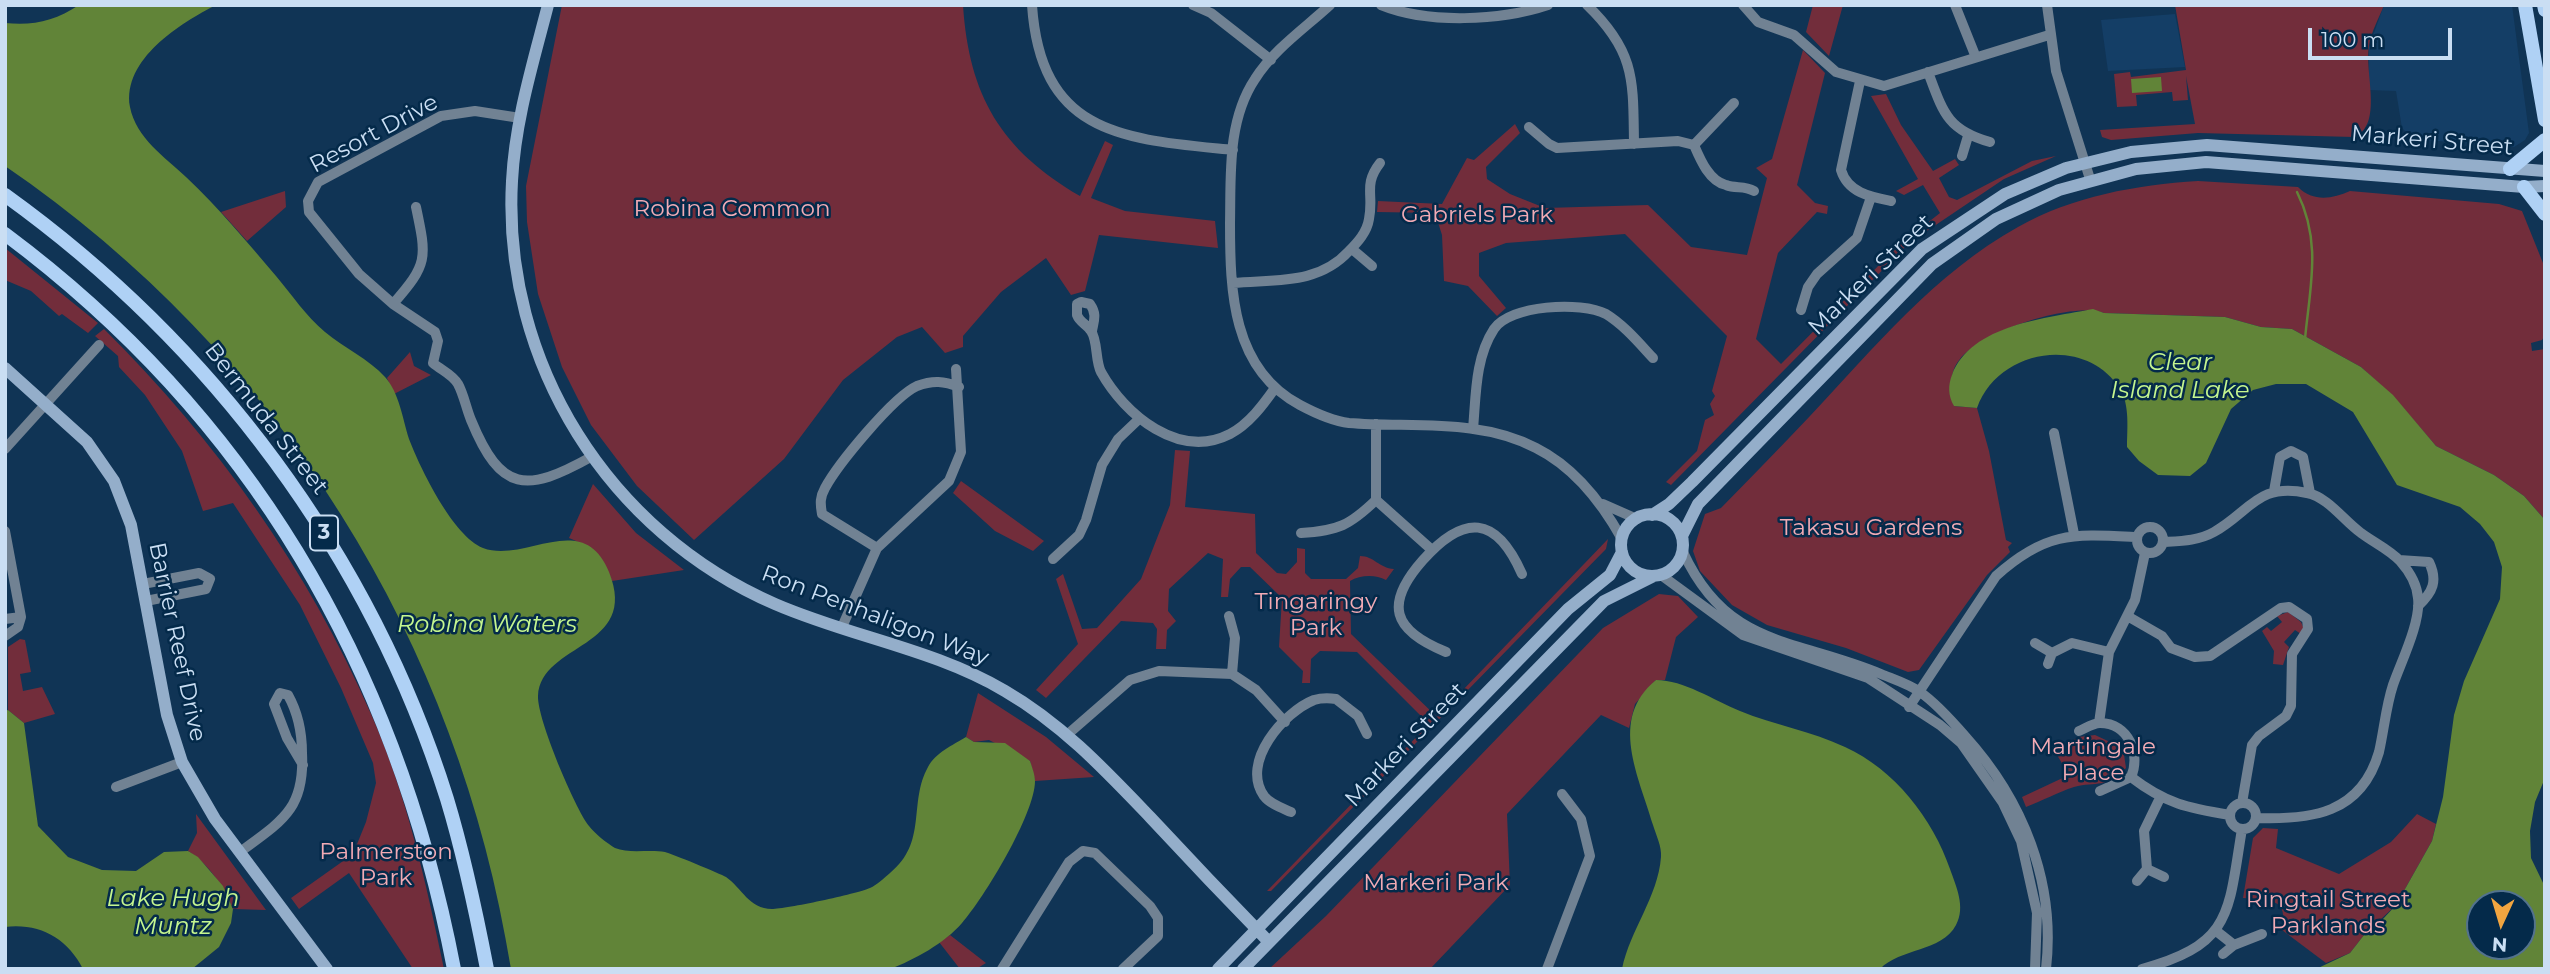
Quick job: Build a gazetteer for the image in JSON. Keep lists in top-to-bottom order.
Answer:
{
  "streets": {
    "main road": [
      "Markeri Street",
      "Bermuda Street",
      "3",
      "Ron Penhaligon Way",
      "Barrier Reef Drive"
    ],
    "street": ["Resort Drive"]
  },
  "crossings": [
    ["Resort Drive", "Ron Penhaligon Way"],
    ["Markeri Street", "Ron Penhaligon Way"]
  ],
  "water": ["Clear Island Lake", "Robina Waters", "Lake Hugh Muntz"],
  "parks": [
    "Robina Common",
    "Gabriels Park",
    "Takasu Gardens",
    "Tingaringy Park",
    "Martingale Place",
    "Palmerston Park",
    "Markeri Park",
    "Ringtail Street Parklands"
  ],
  "scale_bar": "100 m",
  "north": "bottom"
}
